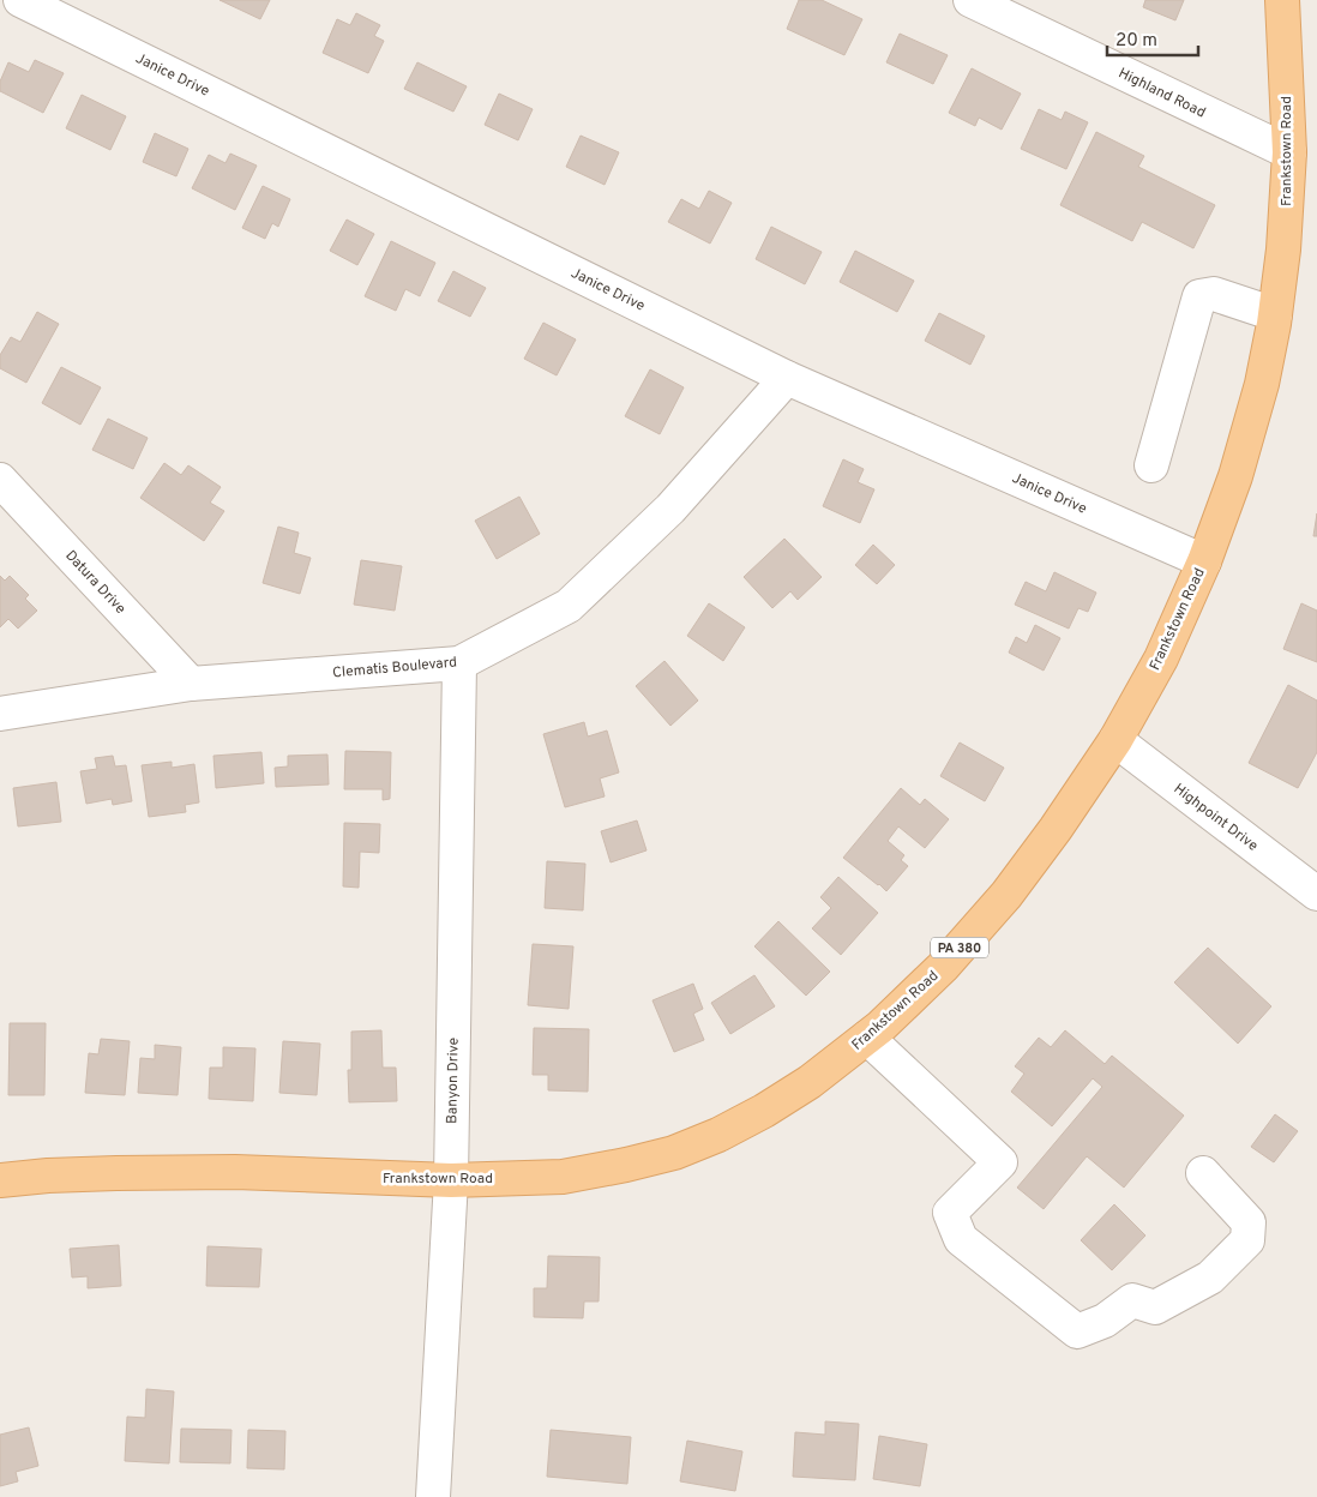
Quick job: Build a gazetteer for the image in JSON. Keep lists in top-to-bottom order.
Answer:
{
  "streets": {
    "main road": ["Frankstown Road", "PA 380"],
    "street": [
      "Janice Drive",
      "Highland Road",
      "Datura Drive",
      "Clematis Boulevard",
      "Highpoint Drive",
      "Banyon Drive"
    ]
  },
  "crossings": [
    ["Janice Drive", "Frankstown Road"],
    ["Janice Drive", "Clematis Boulevard"],
    ["Highland Road", "Frankstown Road"],
    ["Frankstown Road", "Highpoint Drive"],
    ["Frankstown Road", "Banyon Drive"],
    ["Datura Drive", "Clematis Boulevard"],
    ["Clematis Boulevard", "Banyon Drive"]
  ],
  "scale_bar": "20 m"
}
